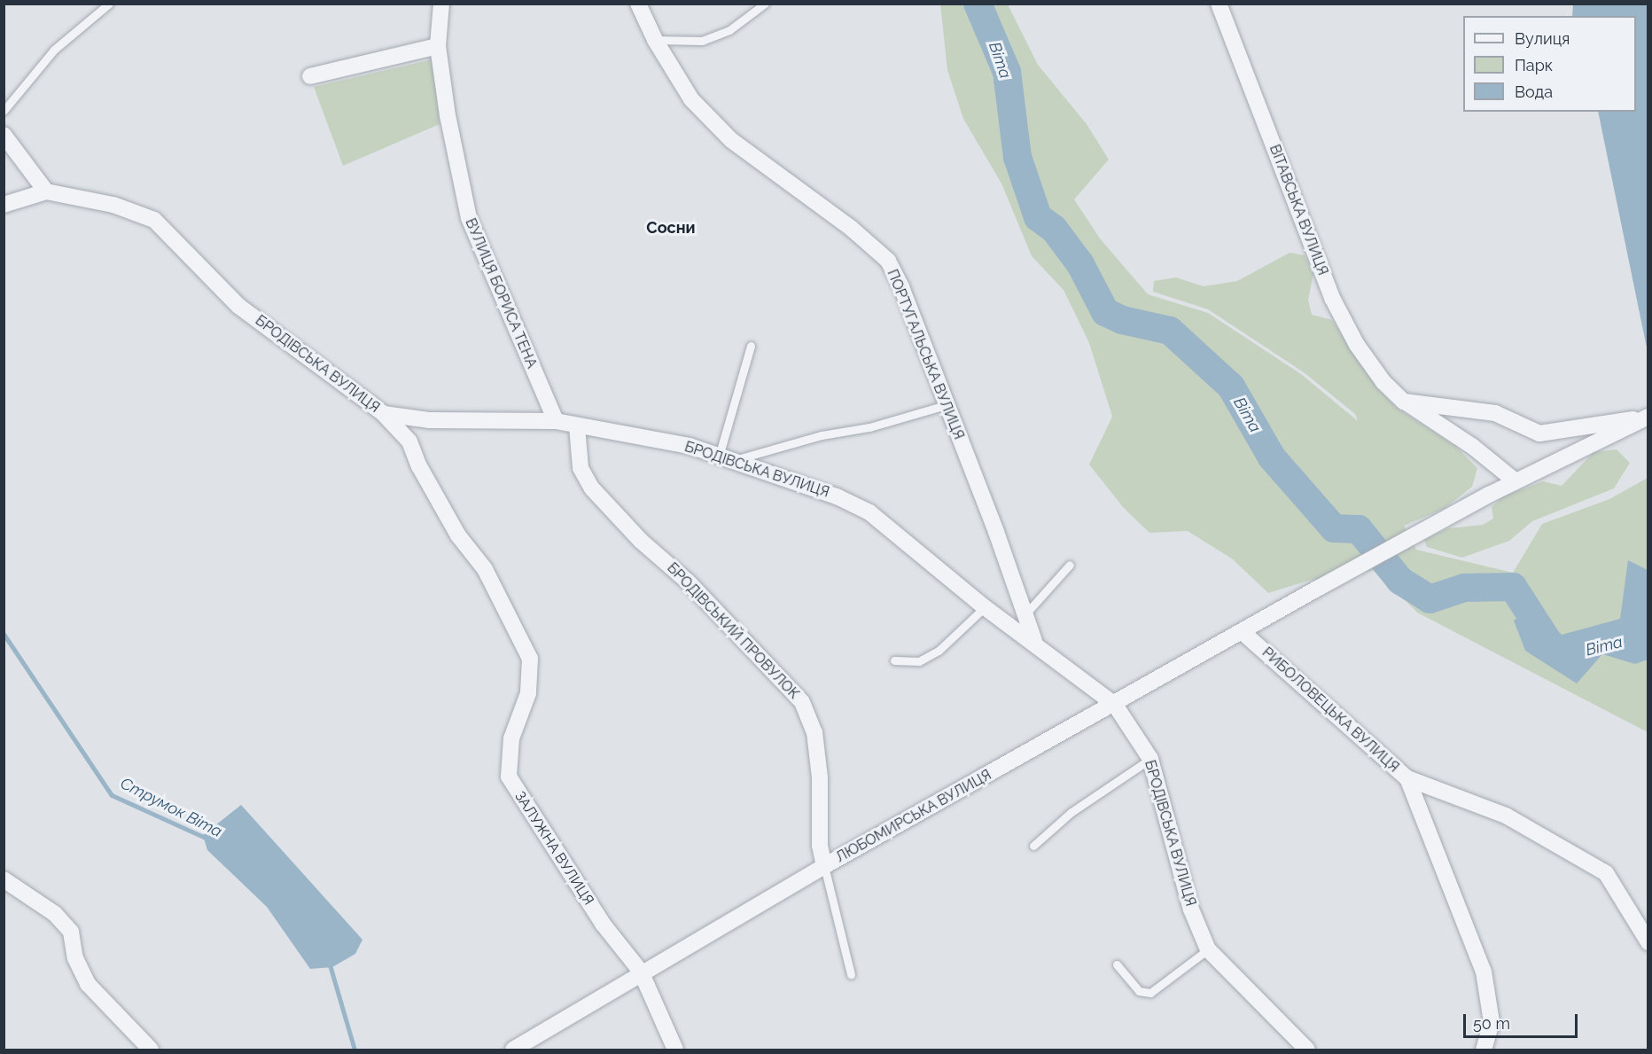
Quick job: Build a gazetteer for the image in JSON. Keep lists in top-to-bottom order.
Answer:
{
  "streets": {
    "street": [
      "ВІТАВСЬКА ВУЛИЦЯ",
      "ВУЛИЦЯ БОРИСА ТЕНА",
      "ПОРТУГАЛЬСЬКА ВУЛИЦЯ",
      "БРОДІВСЬКА ВУЛИЦЯ",
      "БРОДІВСЬКИЙ ПРОВУЛОК",
      "РИБОЛОВЕЦЬКА ВУЛИЦЯ",
      "ЛЮБОМИРСЬКА ВУЛИЦЯ",
      "ЗАЛУЖНА ВУЛИЦЯ"
    ]
  },
  "crossings": [
    ["ВІТАВСЬКА ВУЛИЦЯ", "ЛЮБОМИРСЬКА ВУЛИЦЯ"],
    ["ВУЛИЦЯ БОРИСА ТЕНА", "БРОДІВСЬКА ВУЛИЦЯ"],
    ["ПОРТУГАЛЬСЬКА ВУЛИЦЯ", "БРОДІВСЬКА ВУЛИЦЯ"],
    ["БРОДІВСЬКА ВУЛИЦЯ", "БРОДІВСЬКИЙ ПРОВУЛОК"],
    ["БРОДІВСЬКА ВУЛИЦЯ", "ЛЮБОМИРСЬКА ВУЛИЦЯ"],
    ["БРОДІВСЬКА ВУЛИЦЯ", "ЗАЛУЖНА ВУЛИЦЯ"],
    ["БРОДІВСЬКИЙ ПРОВУЛОК", "ЛЮБОМИРСЬКА ВУЛИЦЯ"],
    ["РИБОЛОВЕЦЬКА ВУЛИЦЯ", "ЛЮБОМИРСЬКА ВУЛИЦЯ"],
    ["ЛЮБОМИРСЬКА ВУЛИЦЯ", "ЗАЛУЖНА ВУЛИЦЯ"]
  ],
  "districts": ["Сосни"],
  "water": ["Віта", "Струмок Віта"],
  "legend": ["Вулиця", "Парк", "Вода"],
  "scale_bar": "50 m"
}
